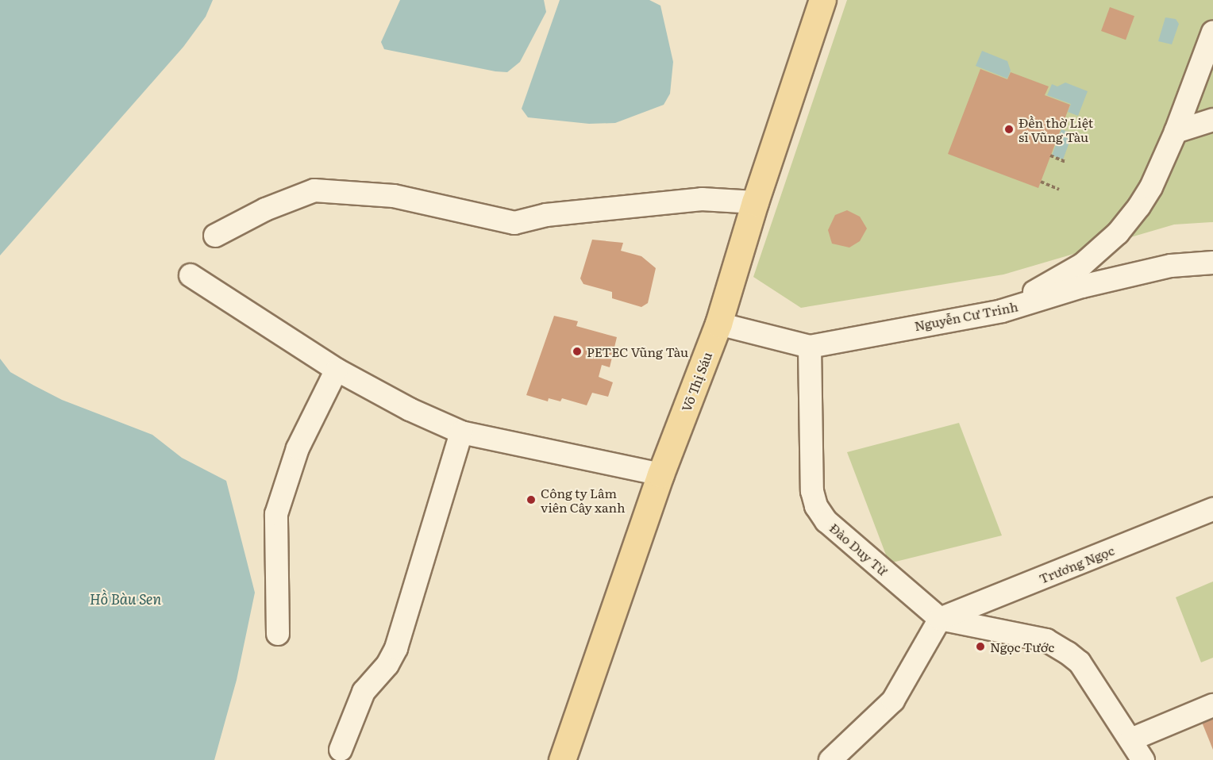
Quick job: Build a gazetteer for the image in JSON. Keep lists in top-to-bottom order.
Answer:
{
  "streets": {
    "main road": ["Võ Thị Sáu"],
    "street": ["Nguyễn Cư Trinh", "Đào Duy Từ", "Trương Ngọc"]
  },
  "crossings": [
    ["Nguyễn Cư Trinh", "Võ Thị Sáu"],
    ["Nguyễn Cư Trinh", "Đào Duy Từ"],
    ["Đào Duy Từ", "Trương Ngọc"]
  ],
  "water": ["Hồ Bàu Sen"],
  "places": [
    "Đền thờ Liệt sĩ Vũng Tàu",
    "PETEC Vũng Tàu",
    "Công ty Lâm viên Cây xanh",
    "Ngọc Tước"
  ]
}
